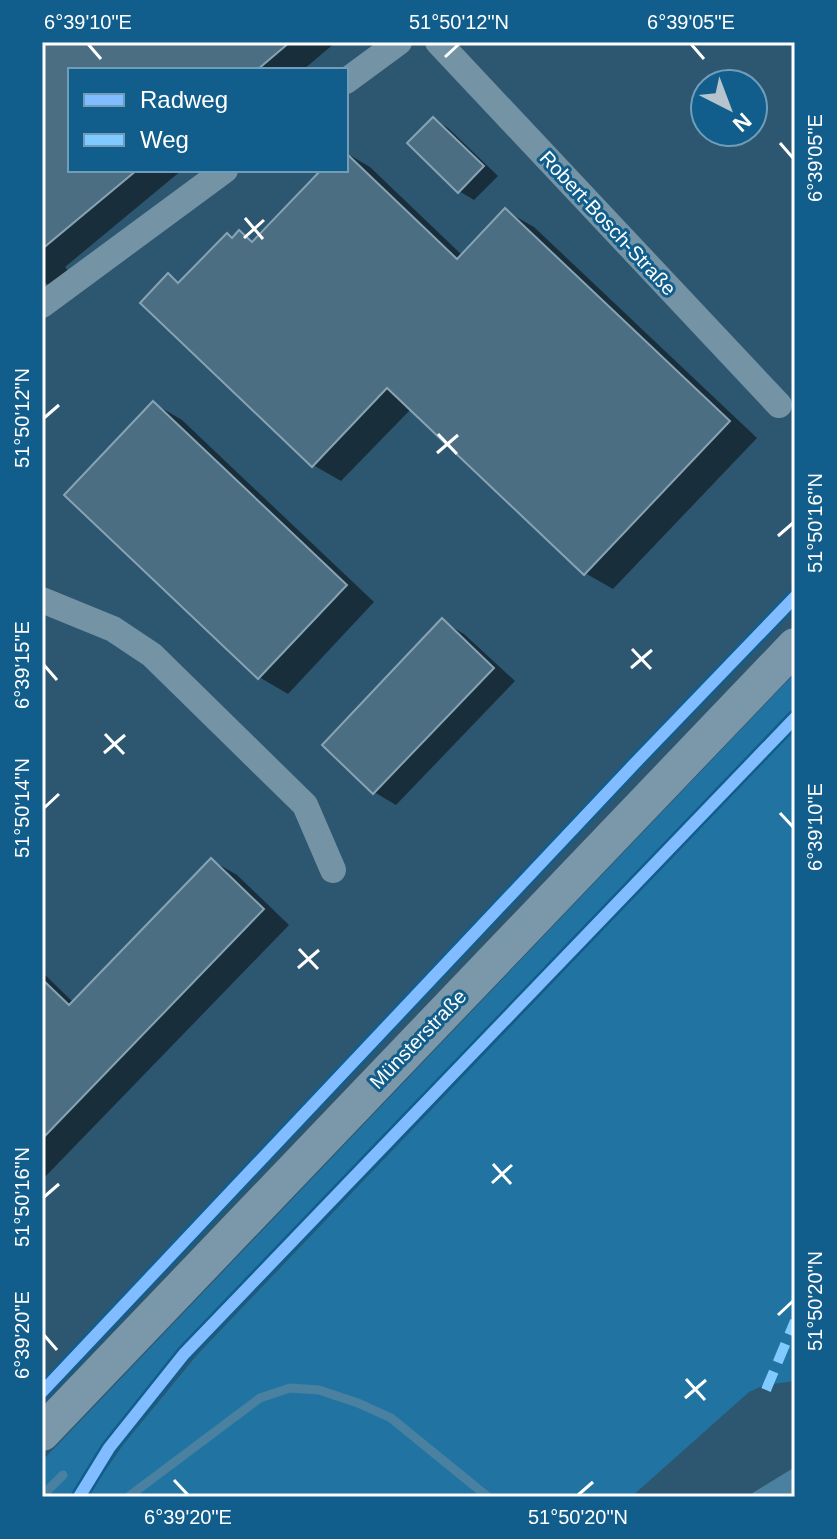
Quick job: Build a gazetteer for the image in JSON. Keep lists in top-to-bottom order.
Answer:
{
  "streets": {
    "main road": ["Münsterstraße"],
    "street": ["Robert-Bosch-Straße"]
  },
  "legend": ["Radweg", "Weg"],
  "north": "bottom right",
  "coordinates": [
    "6°39'10\"E",
    "51°50'12\"N",
    "6°39'05\"E",
    "51°50'16\"N",
    "6°39'15\"E",
    "51°50'14\"N",
    "51°50'20\"N",
    "6°39'20\"E"
  ]
}
